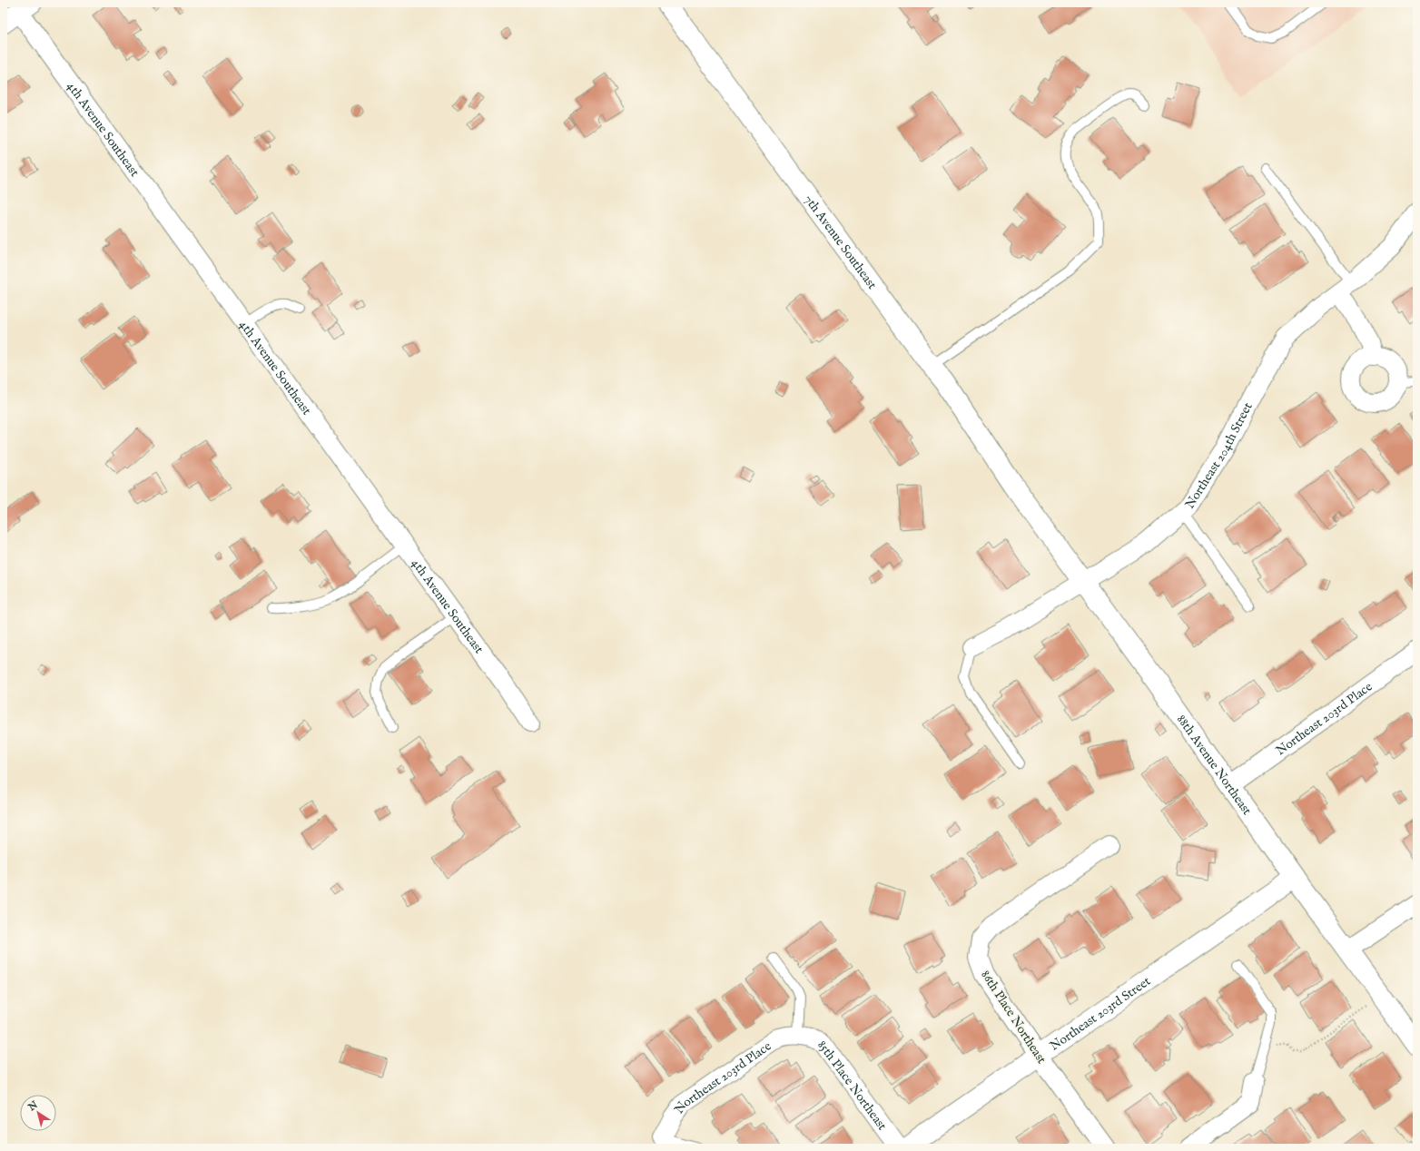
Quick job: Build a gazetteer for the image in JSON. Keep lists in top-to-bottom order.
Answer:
{
  "streets": {
    "street": [
      "4th Avenue Southeast",
      "7th Avenue Southeast",
      "Northeast 204th Street",
      "Northeast 203rd Place",
      "88th Avenue Northeast",
      "Northeast 203rd Street",
      "86th Place Northeast",
      "85th Place Northeast"
    ]
  },
  "crossings": [
    ["7th Avenue Southeast", "88th Avenue Northeast"],
    ["Northeast 204th Street", "88th Avenue Northeast"],
    ["Northeast 203rd Place", "88th Avenue Northeast"],
    ["Northeast 203rd Place", "85th Place Northeast"],
    ["88th Avenue Northeast", "Northeast 203rd Street"],
    ["Northeast 203rd Street", "86th Place Northeast"]
  ],
  "north": "top left"
}
